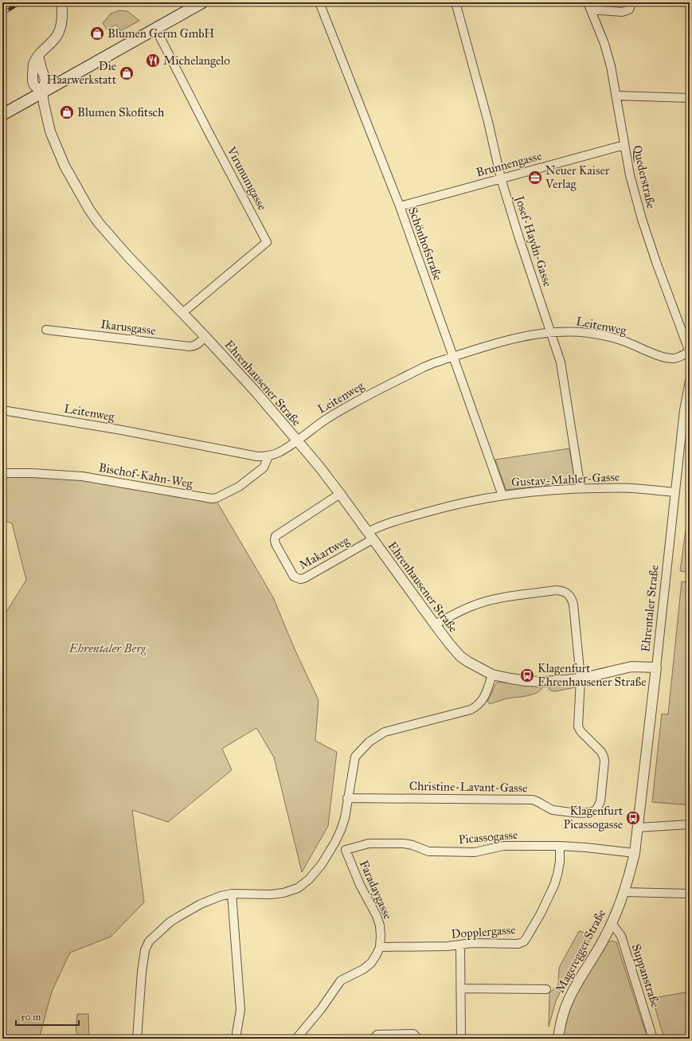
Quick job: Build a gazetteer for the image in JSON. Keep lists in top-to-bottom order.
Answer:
{
  "streets": {
    "street": [
      "Brunnengasse",
      "Quederstraße",
      "Virunumgasse",
      "Josef-Haydn-Gasse",
      "Schönhofstraße",
      "Leitenweg",
      "Ikarusgasse",
      "Ehrenhausener Straße",
      "Bischof-Kahn-Weg",
      "Gustav-Mahler-Gasse",
      "Makartweg",
      "Ehrentaler Straße",
      "Christine-Lavant-Gasse",
      "Picassogasse",
      "Faradaygasse",
      "Dopplergasse",
      "Mageregger Straße",
      "Suppanstraße"
    ]
  },
  "crossings": [
    ["Brunnengasse", "Quederstraße"],
    ["Brunnengasse", "Josef-Haydn-Gasse"],
    ["Brunnengasse", "Schönhofstraße"],
    ["Quederstraße", "Leitenweg"],
    ["Virunumgasse", "Ehrenhausener Straße"],
    ["Josef-Haydn-Gasse", "Leitenweg"],
    ["Josef-Haydn-Gasse", "Gustav-Mahler-Gasse"],
    ["Schönhofstraße", "Leitenweg"],
    ["Schönhofstraße", "Gustav-Mahler-Gasse"],
    ["Leitenweg", "Ehrenhausener Straße"],
    ["Leitenweg", "Bischof-Kahn-Weg"],
    ["Ikarusgasse", "Ehrenhausener Straße"],
    ["Ehrenhausener Straße", "Gustav-Mahler-Gasse"],
    ["Ehrenhausener Straße", "Makartweg"],
    ["Ehrenhausener Straße", "Ehrentaler Straße"],
    ["Ehrenhausener Straße", "Christine-Lavant-Gasse"],
    ["Gustav-Mahler-Gasse", "Makartweg"],
    ["Gustav-Mahler-Gasse", "Ehrentaler Straße"],
    ["Ehrentaler Straße", "Christine-Lavant-Gasse"],
    ["Ehrentaler Straße", "Mageregger Straße"],
    ["Picassogasse", "Faradaygasse"],
    ["Picassogasse", "Dopplergasse"],
    ["Picassogasse", "Mageregger Straße"],
    ["Faradaygasse", "Dopplergasse"],
    ["Mageregger Straße", "Suppanstraße"]
  ],
  "parks": ["Ehrentaler Berg"],
  "places": {
    "shop": ["Blumen Germ GmbH", "Die Haarwerkstatt", "Blumen Skofitsch"],
    "restaurant": ["Michelangelo"],
    "office": ["Neuer Kaiser Verlag"],
    "bus stop": ["Klagenfurt Ehrenhausener Straße", "Klagenfurt Picassogasse"]
  },
  "scale_bar": "50 m"
}
